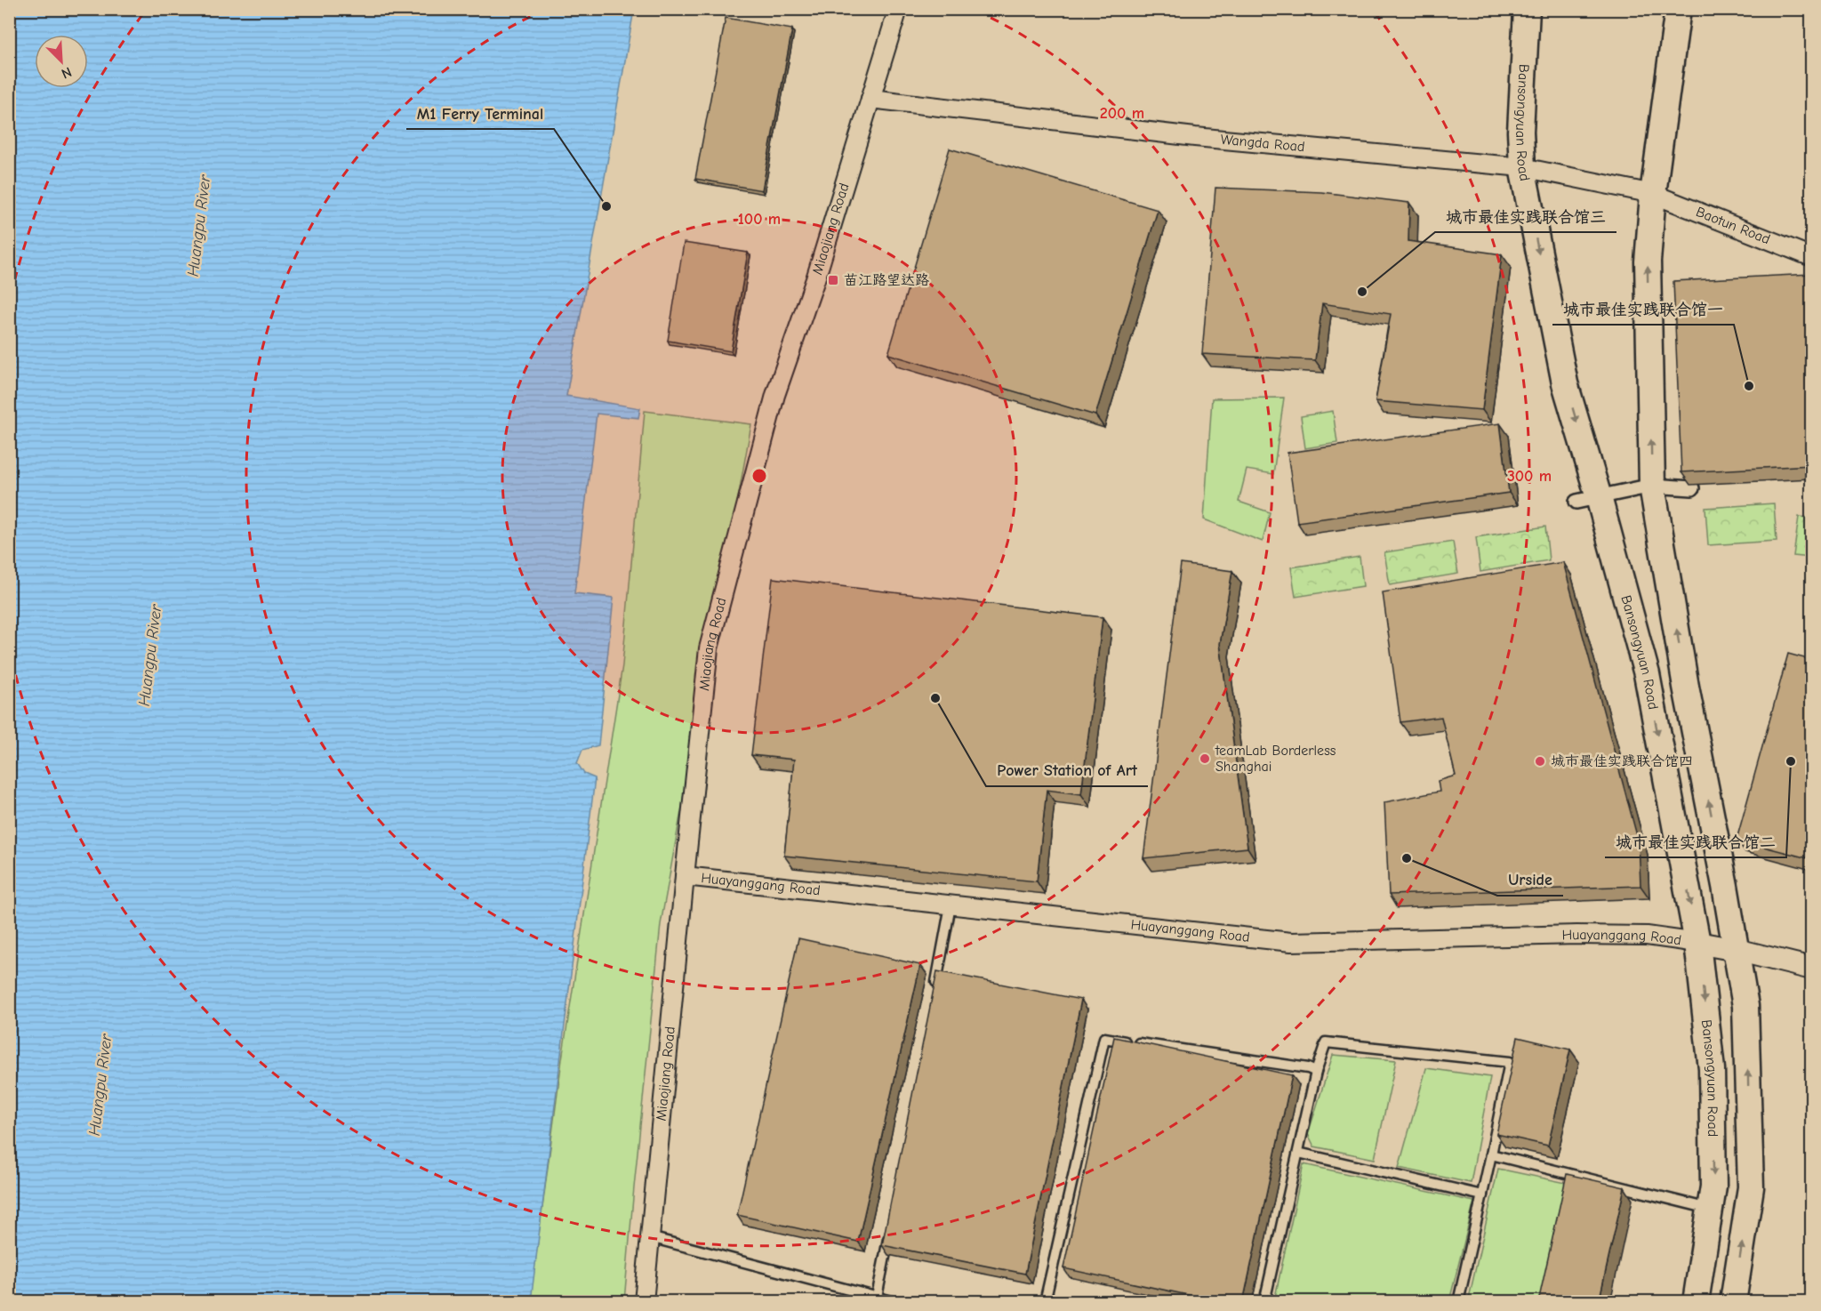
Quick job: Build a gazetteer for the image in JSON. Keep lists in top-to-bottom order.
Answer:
{
  "streets": {
    "main road": ["Bansongyuan Road"],
    "street": [
      "Wangda Road",
      "Baotun Road",
      "Miaojiang Road",
      "Huayanggang Road"
    ]
  },
  "crossings": [
    ["Bansongyuan Road", "Wangda Road"],
    ["Bansongyuan Road", "Huayanggang Road"],
    ["Wangda Road", "Baotun Road"],
    ["Wangda Road", "Miaojiang Road"],
    ["Miaojiang Road", "Huayanggang Road"]
  ],
  "water": ["Huangpu River"],
  "places": {
    "other": [
      "M1 Ferry Terminal",
      "城市最佳实践联合馆三",
      "城市最佳实践联合馆一",
      "Power Station of Art",
      "teamLab Borderless Shanghai",
      "城市最佳实践联合馆四",
      "城市最佳实践联合馆二",
      "Urside"
    ],
    "transit": ["苗江路望达路"]
  },
  "north": "bottom right",
  "rings": ["200 m", "100 m", "300 m"]
}
